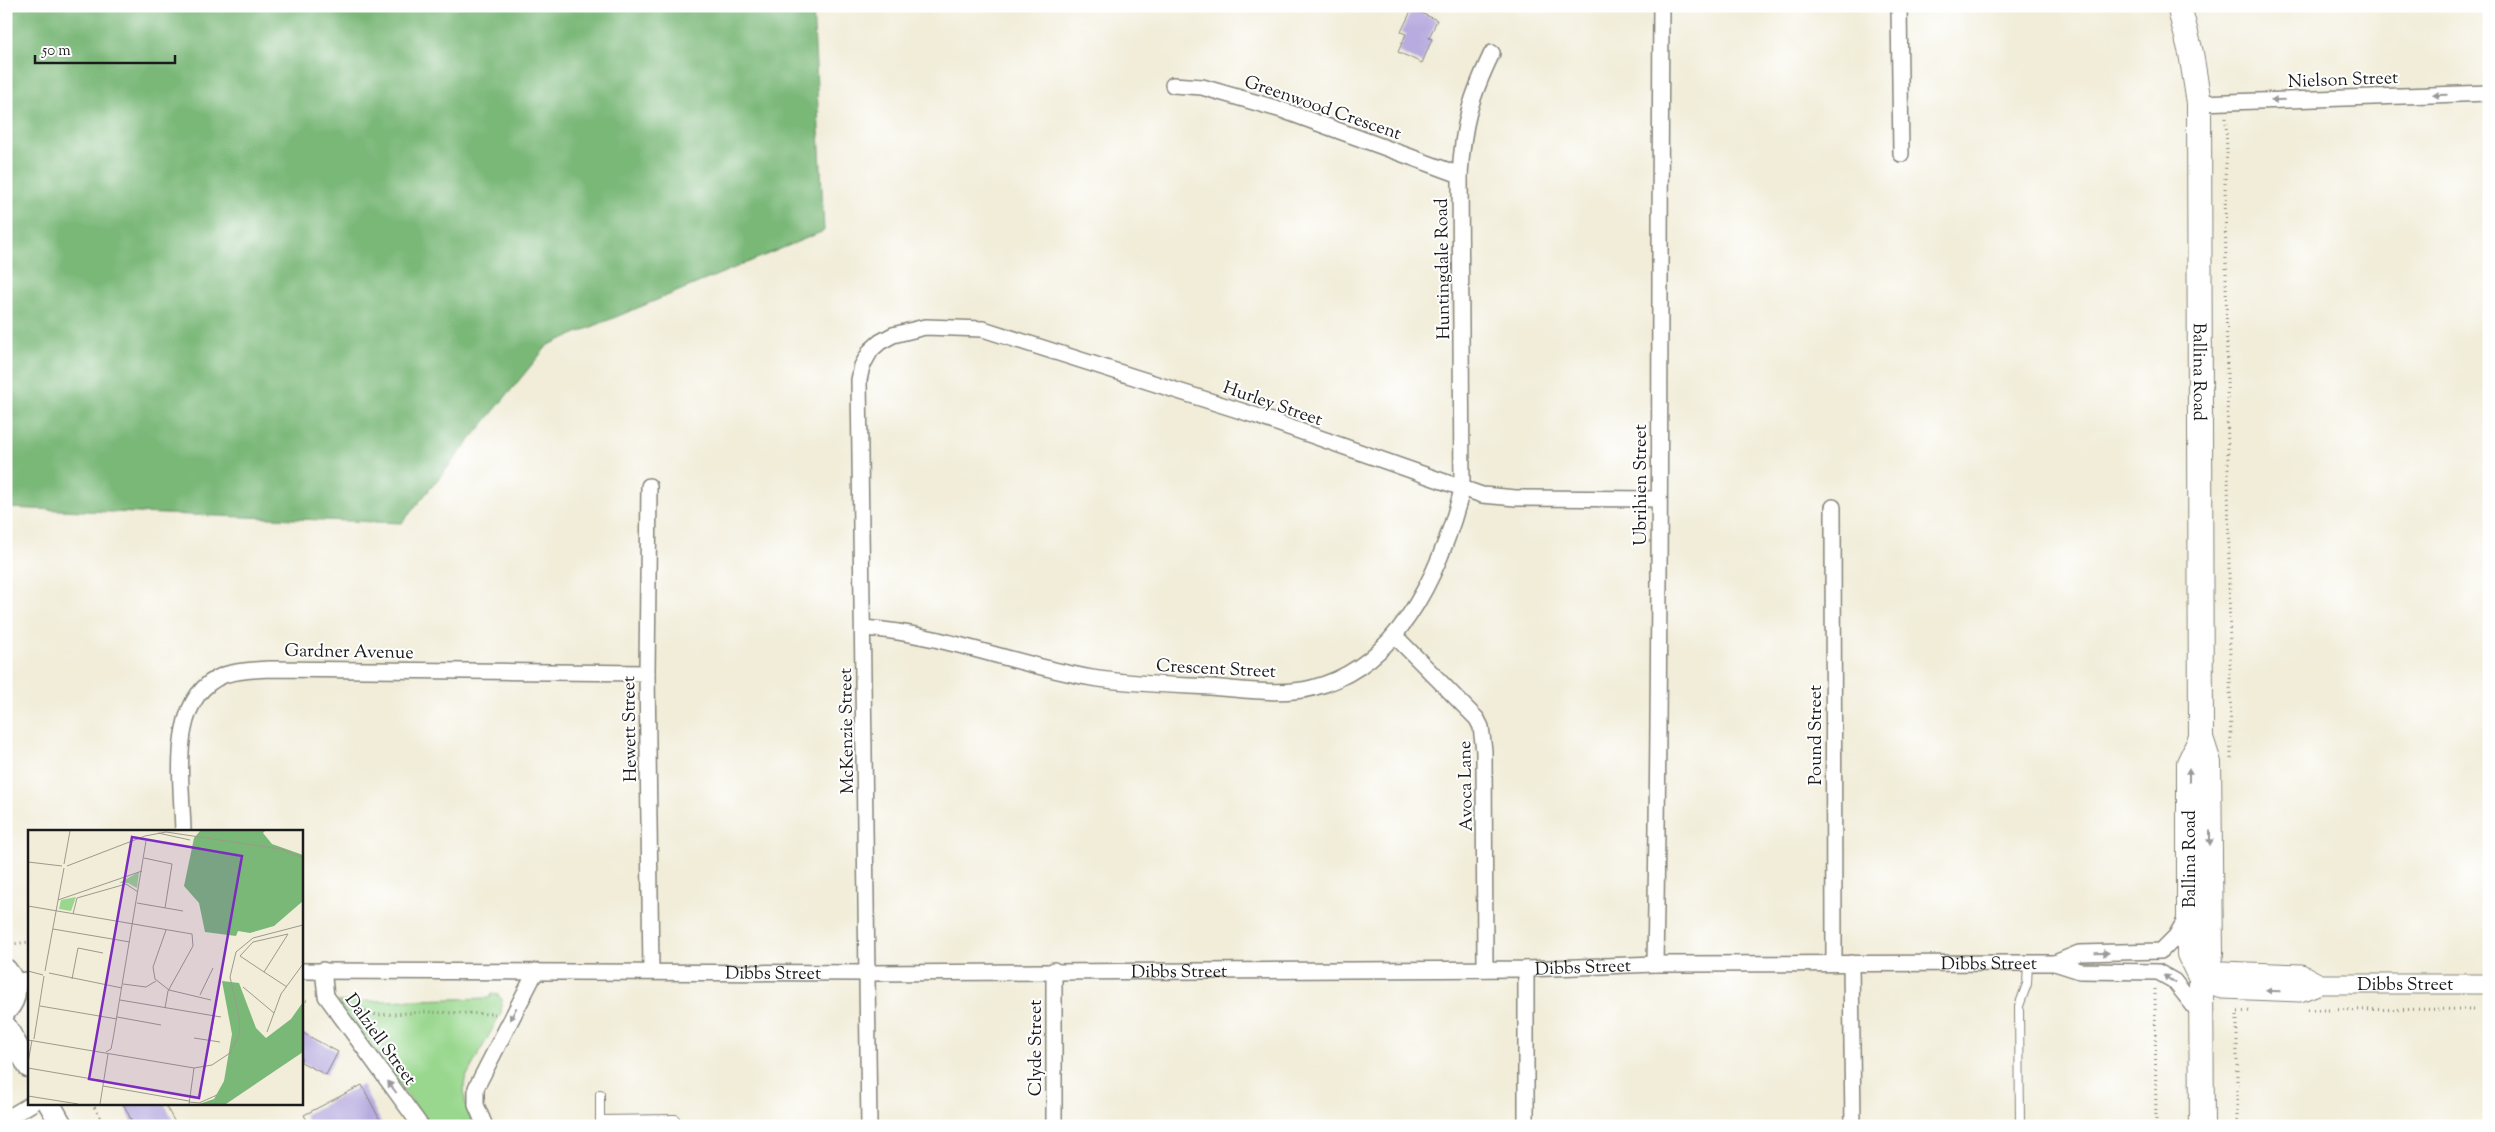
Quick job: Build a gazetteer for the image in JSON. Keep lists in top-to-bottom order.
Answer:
{
  "streets": {
    "main road": ["Ballina Road"],
    "street": [
      "Nielson Street",
      "Greenwood Crescent",
      "Huntingdale Road",
      "Hurley Street",
      "Ubrihien Street",
      "Gardner Avenue",
      "Crescent Street",
      "Hewett Street",
      "McKenzie Street",
      "Pound Street",
      "Avoca Lane",
      "Dibbs Street",
      "Dalziell Street",
      "Clyde Street"
    ]
  },
  "crossings": [
    ["Nielson Street", "Ballina Road"],
    ["Greenwood Crescent", "Huntingdale Road"],
    ["Huntingdale Road", "Hurley Street"],
    ["Huntingdale Road", "Crescent Street"],
    ["Ballina Road", "Dibbs Street"],
    ["Hurley Street", "Ubrihien Street"],
    ["Hurley Street", "Crescent Street"],
    ["Hurley Street", "McKenzie Street"],
    ["Ubrihien Street", "Dibbs Street"],
    ["Gardner Avenue", "Hewett Street"],
    ["Crescent Street", "McKenzie Street"],
    ["Crescent Street", "Avoca Lane"],
    ["Hewett Street", "Dibbs Street"],
    ["McKenzie Street", "Dibbs Street"],
    ["Pound Street", "Dibbs Street"],
    ["Avoca Lane", "Dibbs Street"],
    ["Dibbs Street", "Dalziell Street"],
    ["Dibbs Street", "Clyde Street"]
  ],
  "one_way": ["Nielson Street", "Dalziell Street"],
  "scale_bar": "50 m"
}
